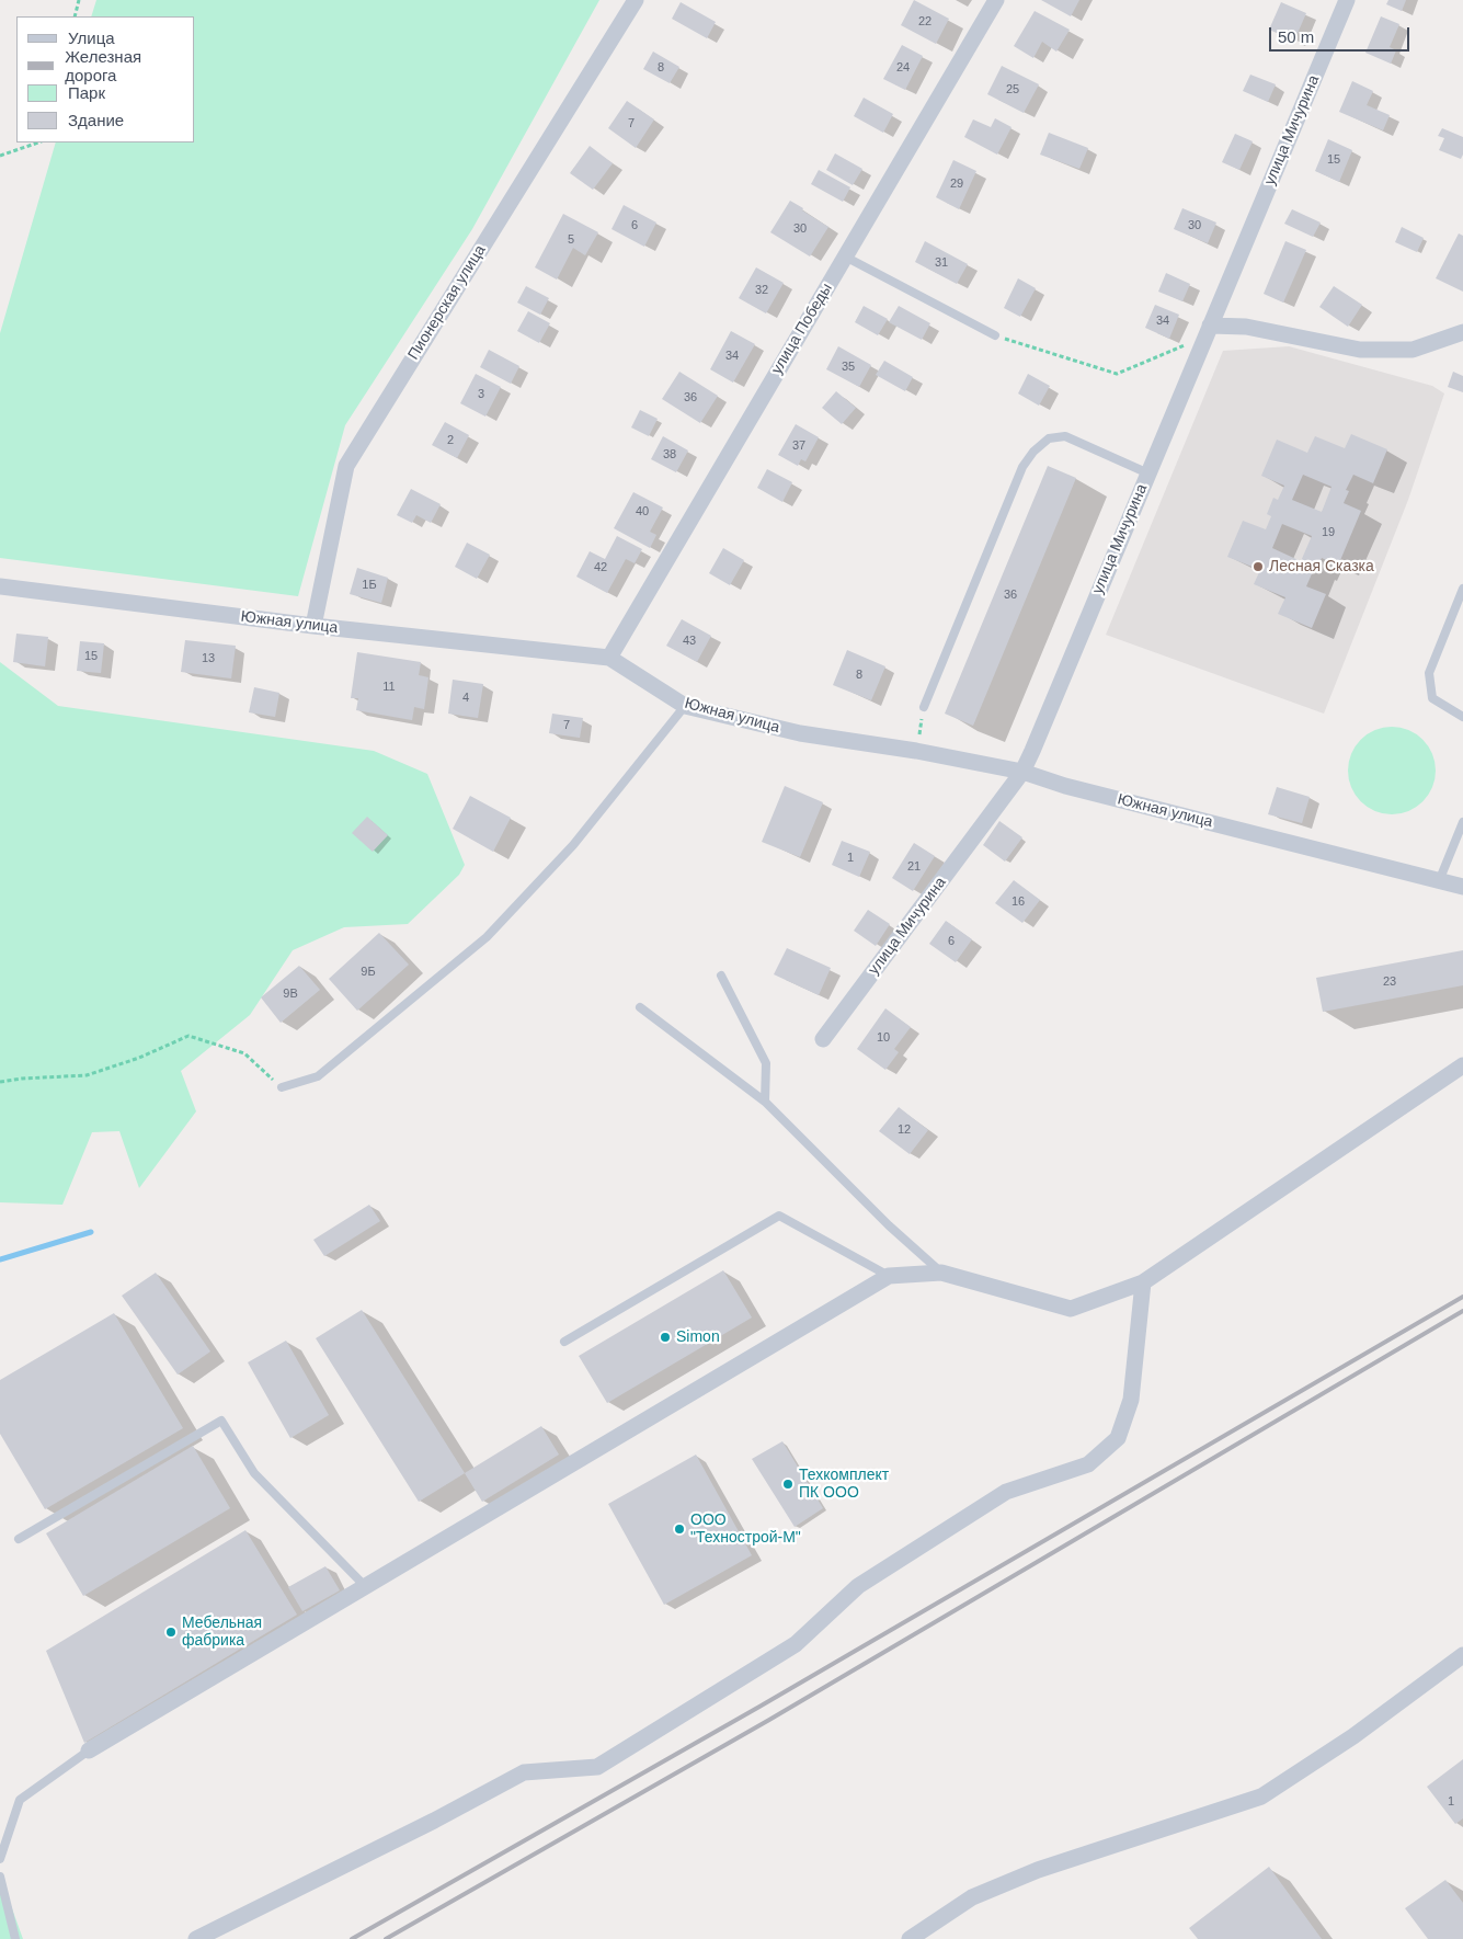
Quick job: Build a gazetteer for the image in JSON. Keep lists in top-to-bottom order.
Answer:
{
  "streets": {
    "street": [
      "улица Мичурина",
      "Пионерская улица",
      "улица Победы",
      "Южная улица"
    ]
  },
  "crossings": [
    ["улица Мичурина", "Южная улица"],
    ["Пионерская улица", "Южная улица"],
    ["улица Победы", "Южная улица"]
  ],
  "places": [
    "Лесная Сказка",
    "Simon",
    "Техкомплект ПК ООО",
    "ООО \"Технострой-М\"",
    "Мебельная фабрика"
  ],
  "house_numbers": [
    "22",
    "8",
    "24",
    "25",
    "7",
    "15",
    "29",
    "6",
    "30",
    "30",
    "5",
    "31",
    "32",
    "34",
    "34",
    "35",
    "3",
    "36",
    "2",
    "37",
    "38",
    "40",
    "19",
    "42",
    "1Б",
    "36",
    "43",
    "15",
    "13",
    "8",
    "11",
    "4",
    "7",
    "1",
    "21",
    "16",
    "6",
    "9Б",
    "23",
    "9В",
    "10",
    "12",
    "1"
  ],
  "legend": [
    "Улица",
    "Железная дорога",
    "Парк",
    "Здание"
  ],
  "scale_bar": "50 m"
}
